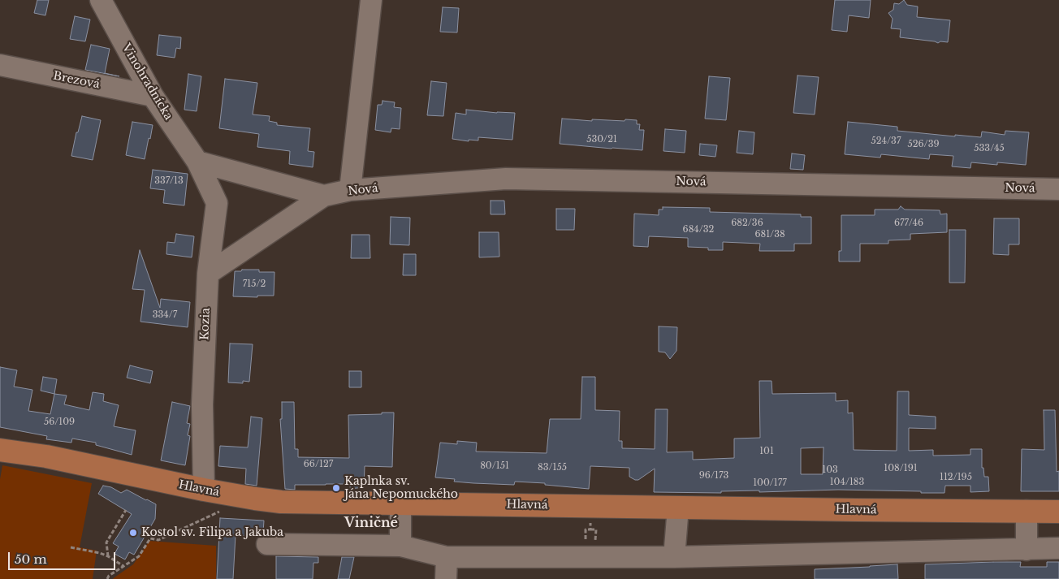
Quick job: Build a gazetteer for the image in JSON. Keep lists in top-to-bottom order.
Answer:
{
  "streets": {
    "main road": ["Hlavná"],
    "street": [
      "Brezová",
      "Vinohradnícka",
      "Nová",
      "Kozia"
    ]
  },
  "crossings": [
    ["Brezová", "Vinohradnícka"],
    ["Vinohradnícka", "Nová"],
    ["Vinohradnícka", "Kozia"],
    ["Nová", "Kozia"],
    ["Kozia", "Hlavná"]
  ],
  "districts": ["Viničné"],
  "places": ["Kaplnka sv. Jána Nepomuckého", "Kostol sv. Filipa a Jakuba"],
  "house_numbers": [
    "530/21",
    "524/37",
    "526/39",
    "533/45",
    "337/13",
    "682/36",
    "677/46",
    "684/32",
    "681/38",
    "715/2",
    "334/7",
    "56/109",
    "101",
    "66/127",
    "80/151",
    "83/155",
    "108/191",
    "103",
    "96/173",
    "112/195",
    "104/183",
    "100/177"
  ],
  "scale_bar": "50 m"
}
